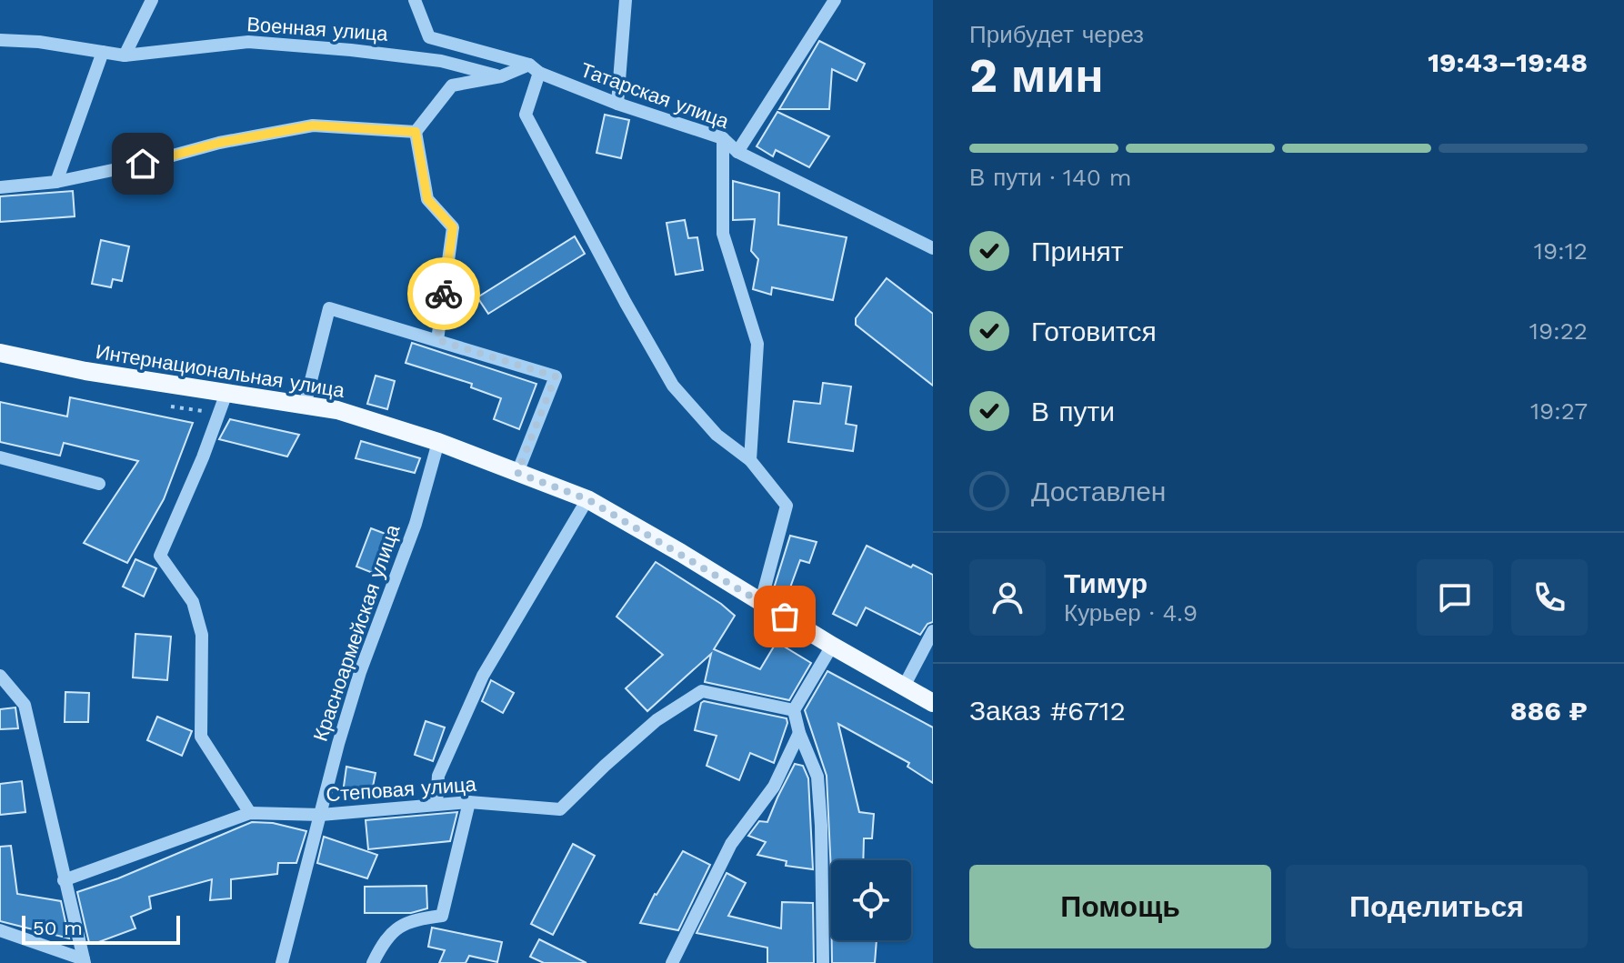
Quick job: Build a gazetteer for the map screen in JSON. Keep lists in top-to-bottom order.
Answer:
{
  "streets": {
    "main road": ["Интернациональная улица"],
    "street": [
      "Военная улица",
      "Татарская улица",
      "Красноармейская улица",
      "Степовая улица"
    ]
  },
  "crossings": [
    ["Интернациональная улица", "Красноармейская улица"],
    ["Красноармейская улица", "Степовая улица"]
  ],
  "scale_bar": "50 m",
  "page": {
    "heading": ["2 мин", "Прибудет через", "19:43–19:48"],
    "panel": [
      "Тимур",
      "Курьер · 4.9",
      "Заказ #6712",
      "886 ₽"
    ],
    "bar": "В пути · 140 m",
    "list": [
      ["Принят", "19:12"],
      ["Готовится", "19:22"],
      ["В пути", "19:27"],
      "Доставлен"
    ],
    "buttons": ["Помощь", "Поделиться"],
    "scale": "50 m"
  }
}
